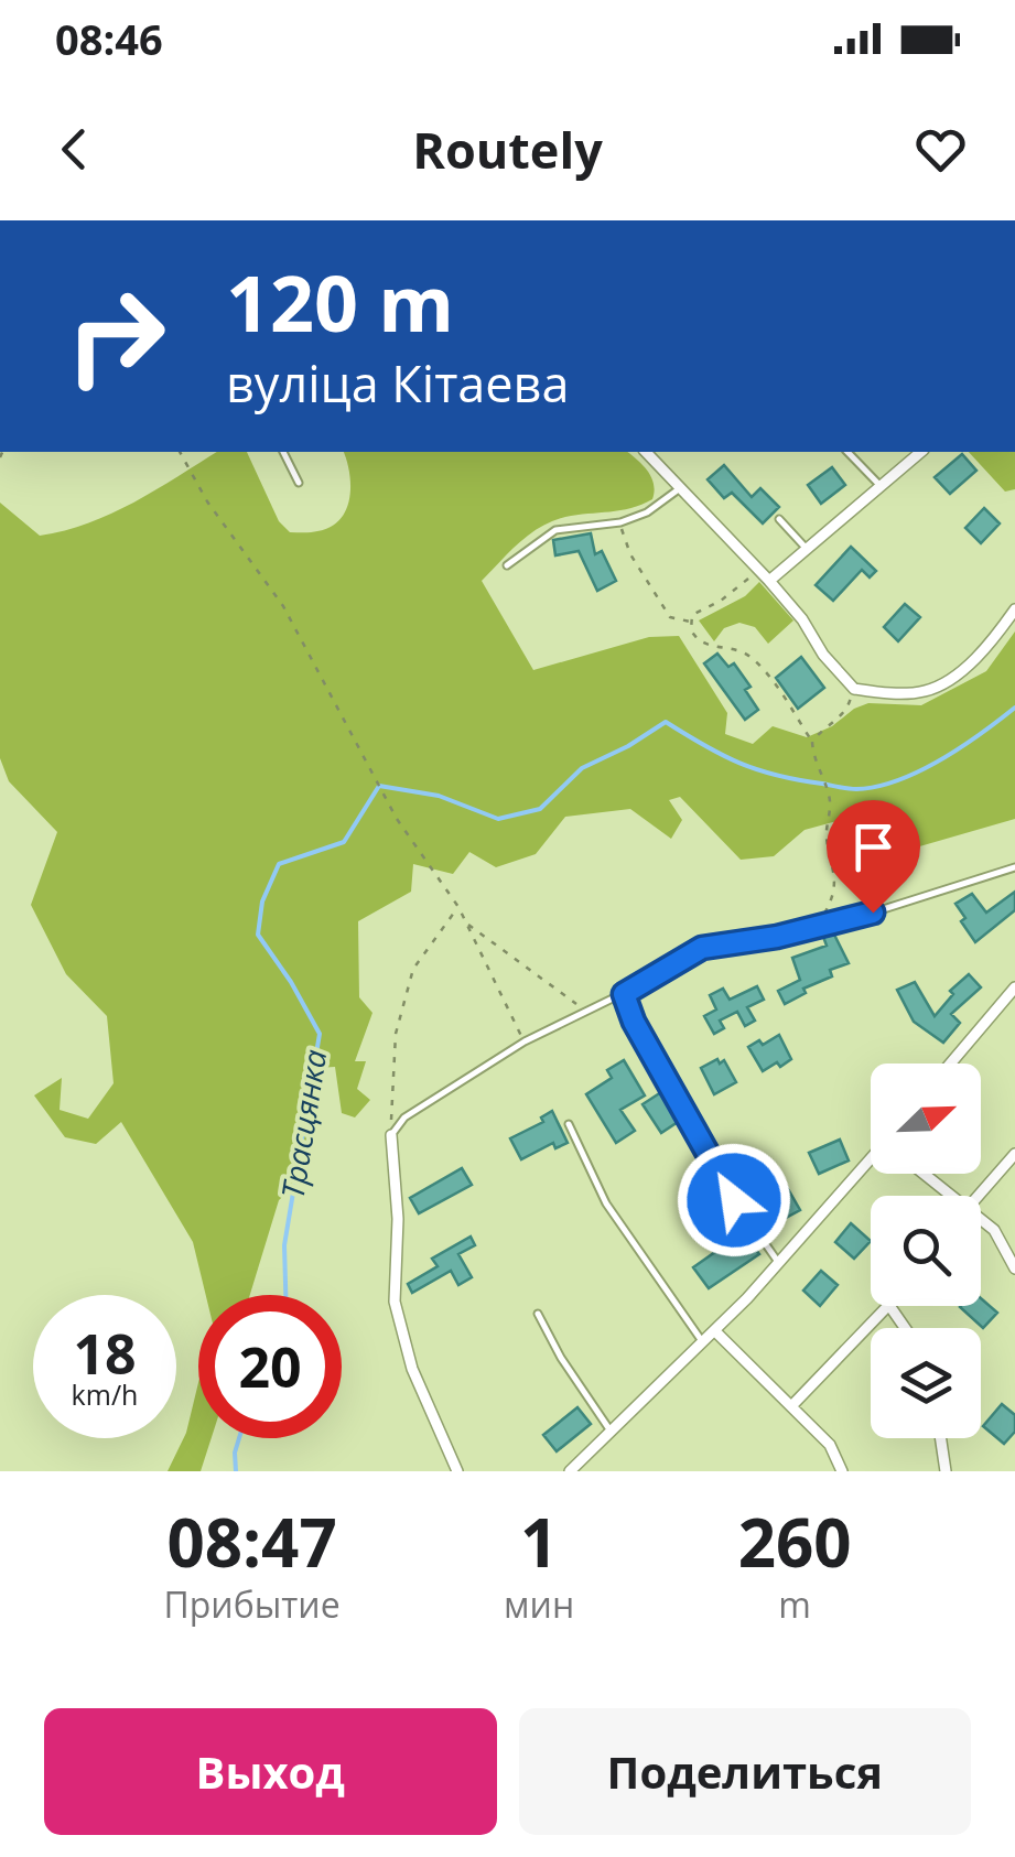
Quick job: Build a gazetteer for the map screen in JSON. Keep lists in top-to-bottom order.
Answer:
{
  "water": ["Трасцянка"],
  "north": "top right",
  "page": {
    "status": "08:46",
    "header": "Routely",
    "turn": ["120 m", "вуліца Кітаева"],
    "speed": "18 km/h",
    "limit": "20",
    "eta": [
      "08:47",
      "Прибытие",
      "1",
      "мин",
      "260",
      "m"
    ],
    "buttons": ["Выход", "Поделиться"]
  }
}
